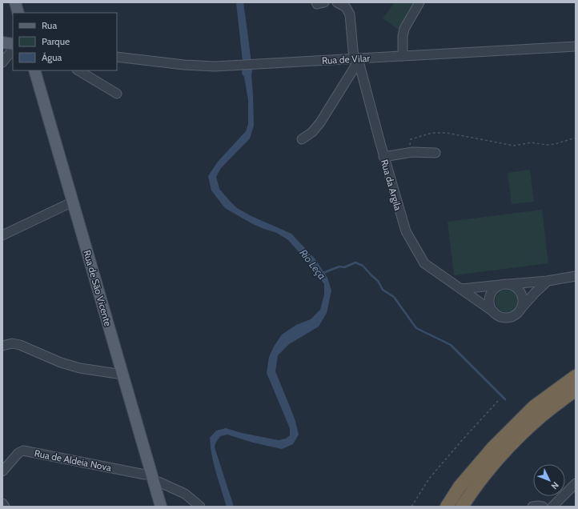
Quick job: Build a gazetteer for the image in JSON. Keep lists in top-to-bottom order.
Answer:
{
  "streets": {
    "main road": ["Rua de São Vicente"],
    "street": ["Rua de Vilar", "Rua da Argila", "Rua de Aldeia Nova"]
  },
  "crossings": [
    ["Rua de Vilar", "Rua da Argila"],
    ["Rua de São Vicente", "Rua de Aldeia Nova"]
  ],
  "water": ["Rio Leça"],
  "legend": ["Rua", "Parque", "Água"],
  "north": "bottom right"
}
